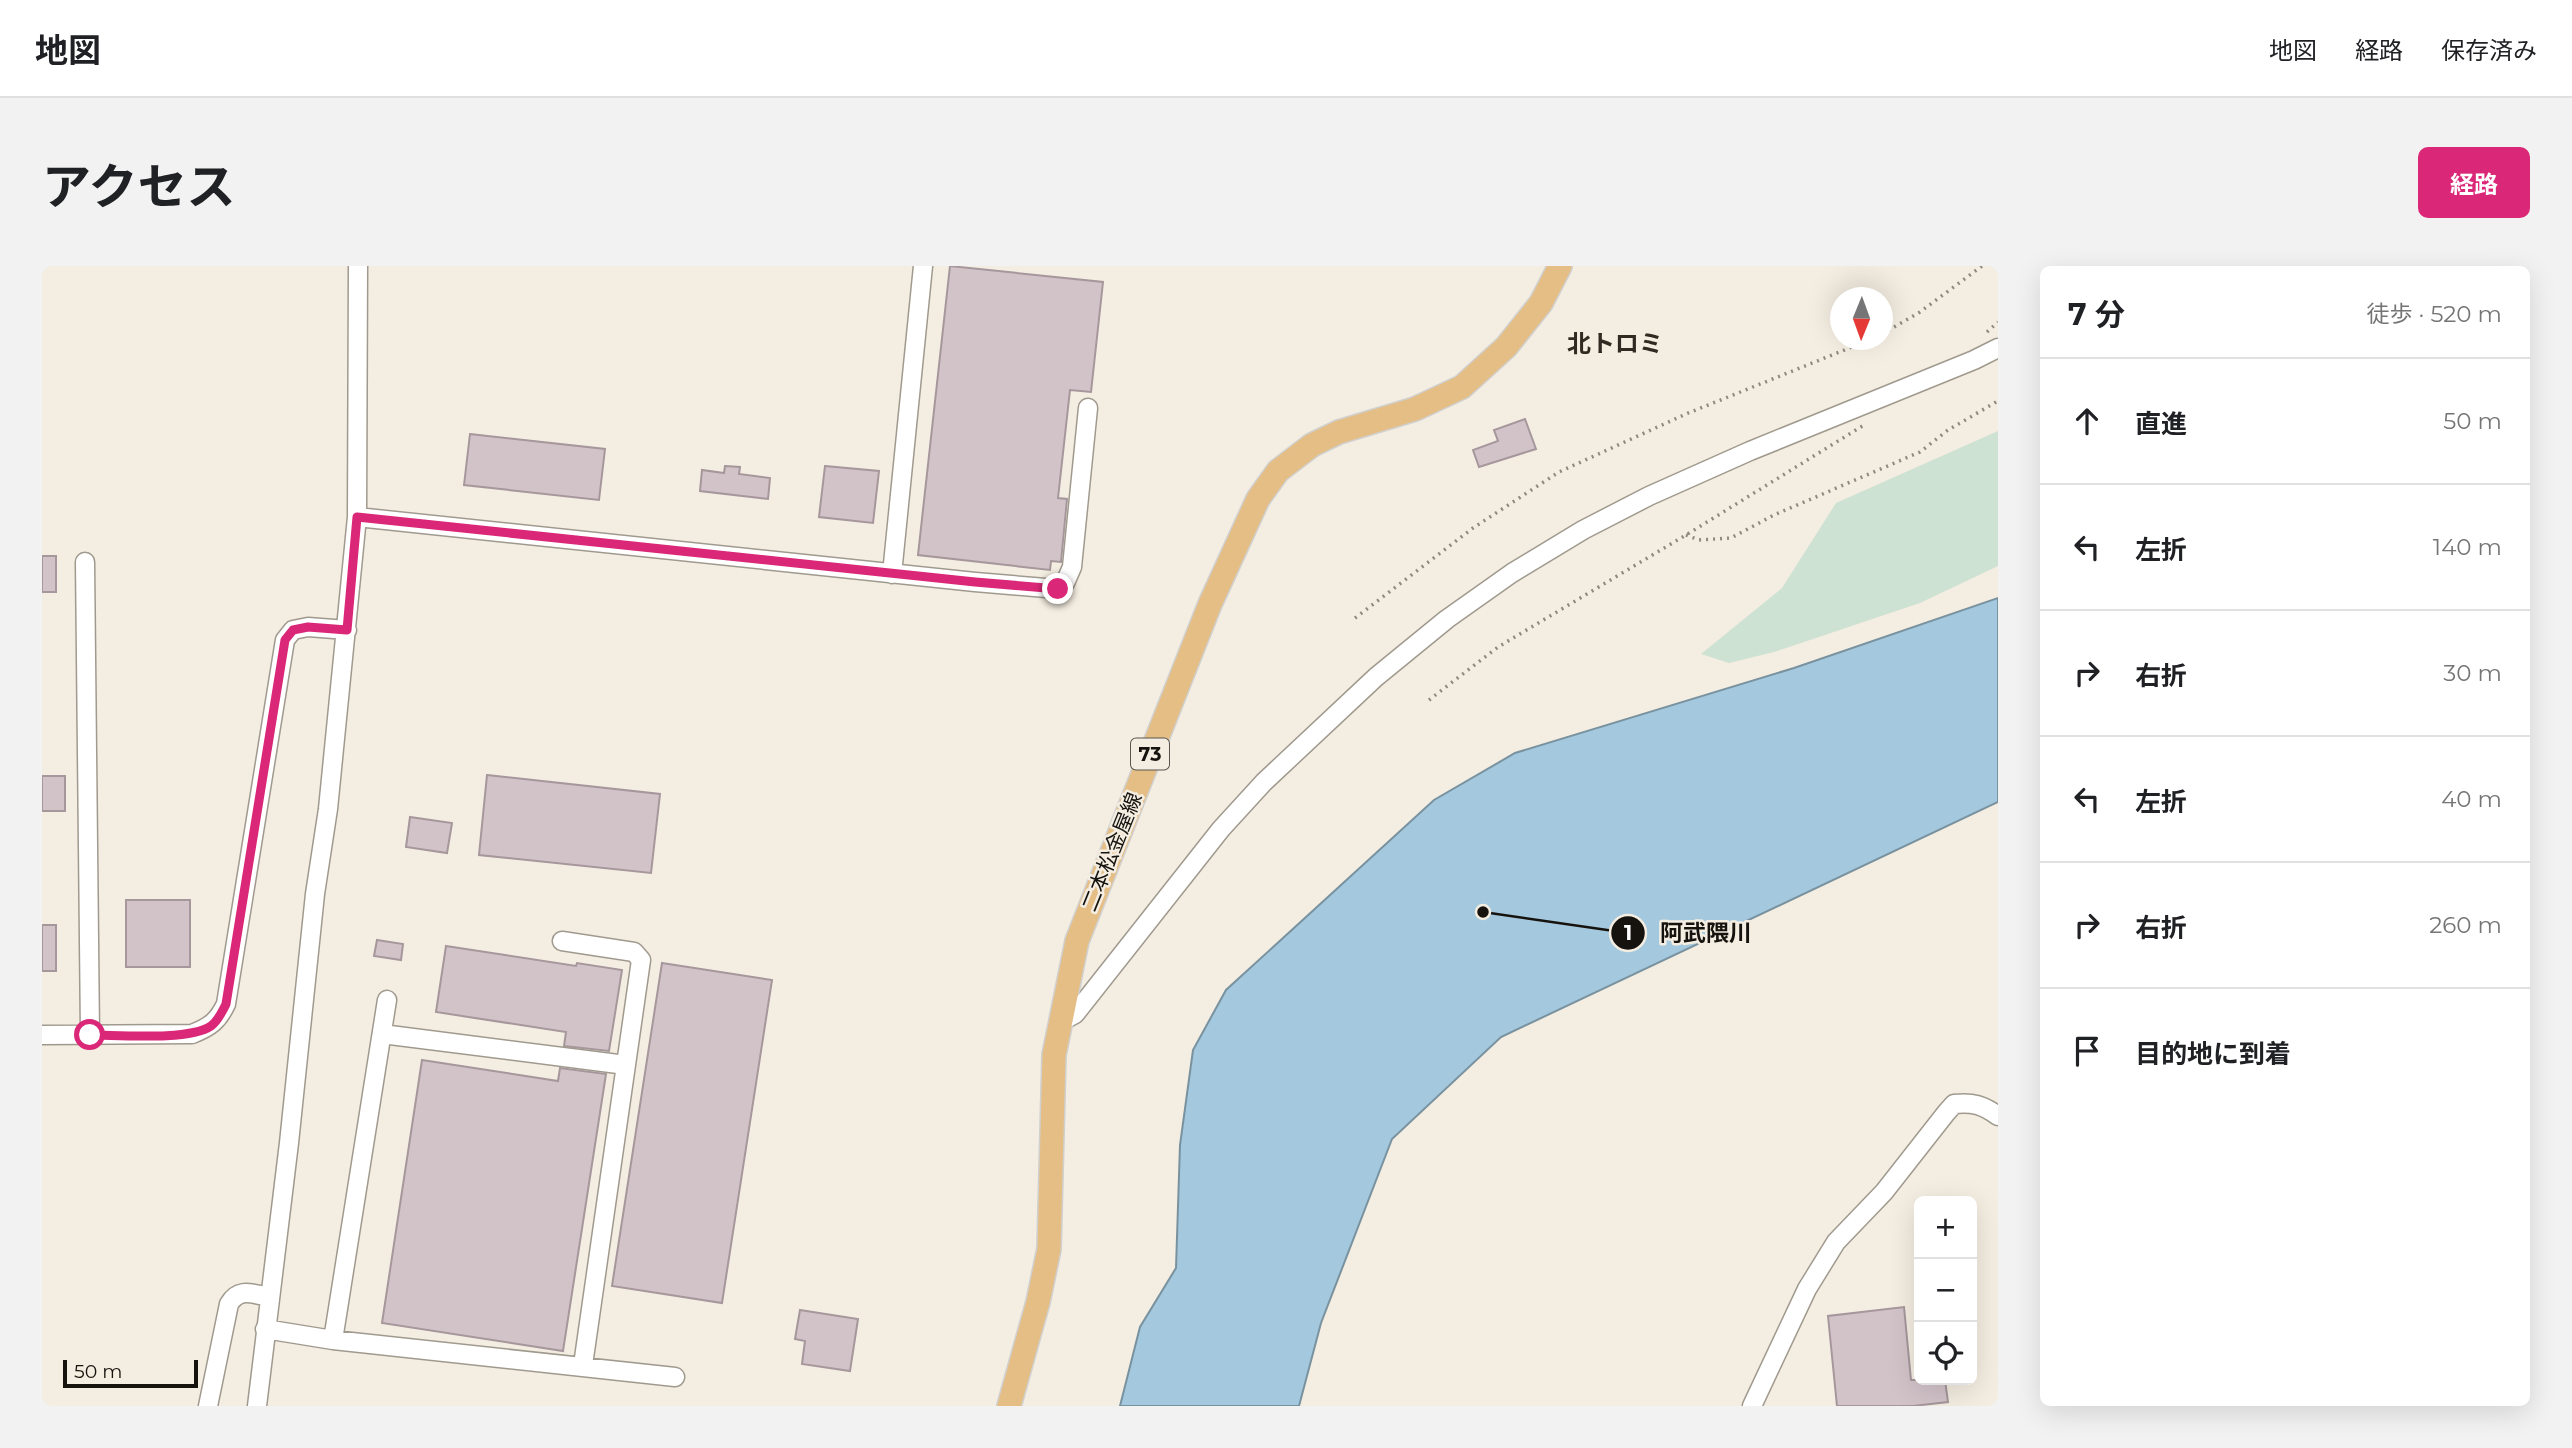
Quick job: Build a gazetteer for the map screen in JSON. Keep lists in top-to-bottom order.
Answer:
{
  "streets": {
    "main road": ["73", "二本松金屋線"]
  },
  "districts": ["北トロミ"],
  "places": ["阿武隈川"],
  "scale_bar": "50 m",
  "north": "bottom",
  "page": {
    "header": "地図",
    "nav": ["地図", "経路", "保存済み"],
    "title": "アクセス",
    "buttons": "経路",
    "heading": ["7 分", "徒歩 · 520 m"],
    "list": [
      ["直進", "50 m"],
      ["左折", "140 m"],
      ["右折", "30 m"],
      ["左折", "40 m"],
      ["右折", "260 m"],
      "目的地に到着"
    ],
    "map_buttons": ["+", "−"],
    "scale": "50 m"
  }
}
